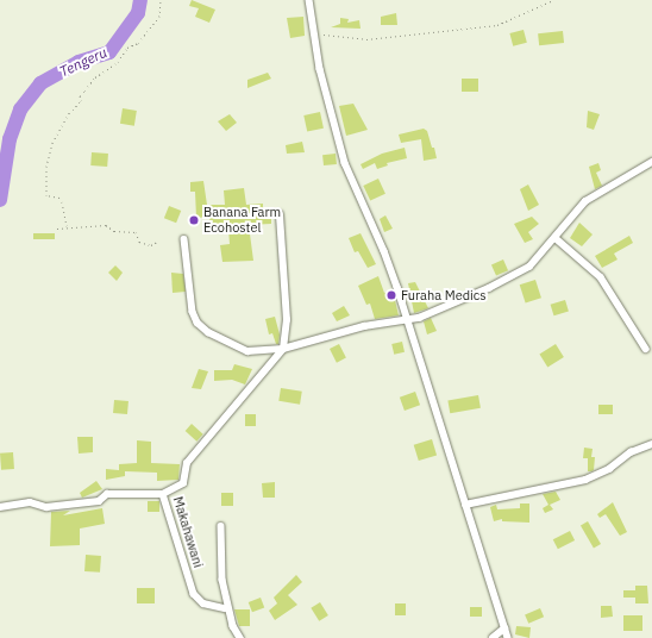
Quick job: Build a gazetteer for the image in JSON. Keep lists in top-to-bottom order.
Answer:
{
  "streets": {
    "street": ["Makahawani"]
  },
  "water": ["Tengeru"],
  "places": ["Banana Farm Ecohostel", "Furaha Medics"]
}
